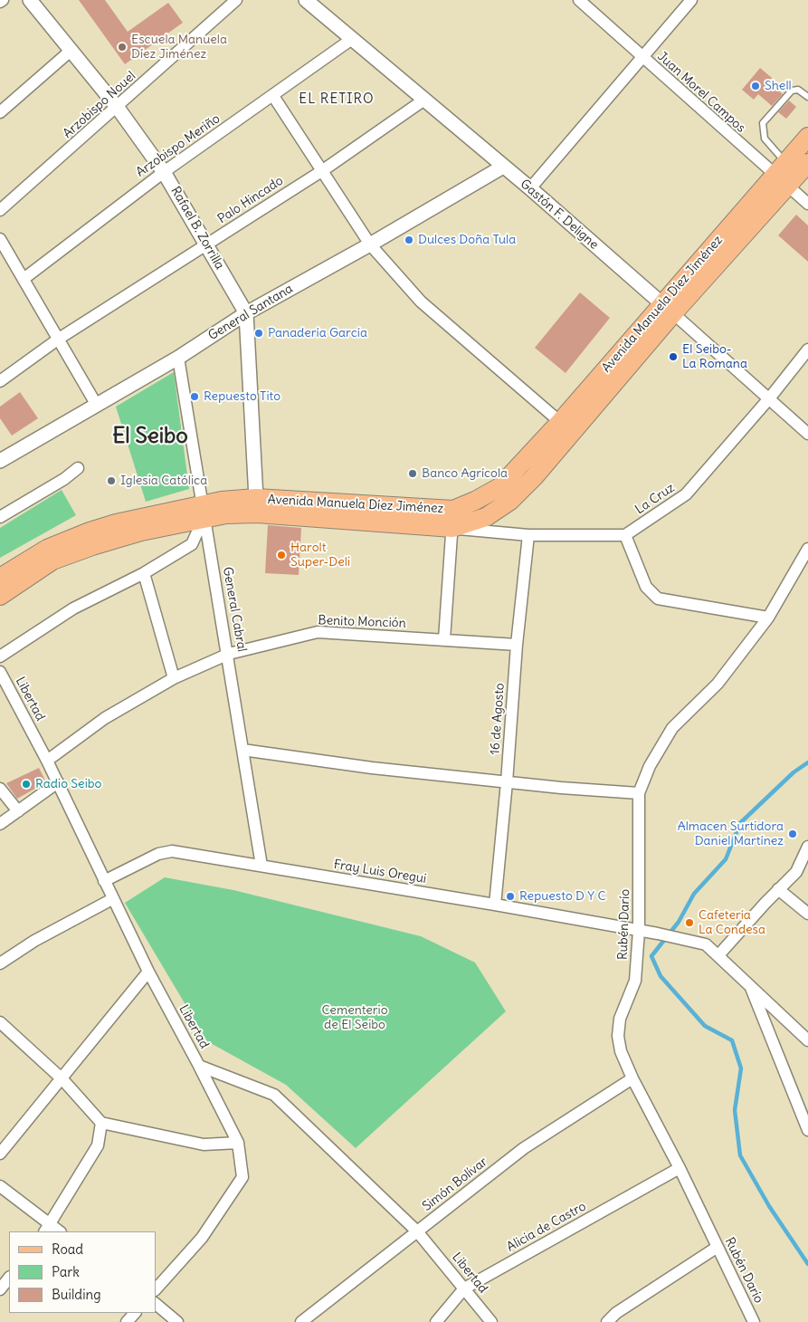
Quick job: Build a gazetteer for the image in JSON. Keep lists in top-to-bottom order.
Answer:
{
  "streets": {
    "main road": ["Avenida Manuela Díez Jiménez"],
    "street": [
      "Juan Morel Campos",
      "Arzobispo Nouel",
      "Arzobispo Meriño",
      "Palo Hincado",
      "Gastón F. Deligne",
      "Rafael B. Zorrilla",
      "General Santana",
      "La Cruz",
      "General Cabral",
      "Benito Monción",
      "Libertad",
      "16 de Agosto",
      "Fray Luis Oregui",
      "Rubén Darío",
      "Simón Bolívar",
      "Alicia de Castro"
    ]
  },
  "crossings": [
    ["Juan Morel Campos", "Avenida Manuela Díez Jiménez"],
    ["Arzobispo Nouel", "Rafael B. Zorrilla"],
    ["Arzobispo Meriño", "Gastón F. Deligne"],
    ["Arzobispo Meriño", "Rafael B. Zorrilla"],
    ["Palo Hincado", "Gastón F. Deligne"],
    ["Palo Hincado", "Rafael B. Zorrilla"],
    ["Gastón F. Deligne", "Avenida Manuela Díez Jiménez"],
    ["Gastón F. Deligne", "General Santana"],
    ["Gastón F. Deligne", "La Cruz"],
    ["Rafael B. Zorrilla", "Avenida Manuela Díez Jiménez"],
    ["Rafael B. Zorrilla", "General Santana"],
    ["Avenida Manuela Díez Jiménez", "General Cabral"],
    ["General Santana", "General Cabral"],
    ["General Cabral", "Benito Monción"],
    ["General Cabral", "Fray Luis Oregui"],
    ["Benito Monción", "Libertad"],
    ["Benito Monción", "16 de Agosto"],
    ["Libertad", "Fray Luis Oregui"],
    ["Libertad", "Simón Bolívar"],
    ["Libertad", "Alicia de Castro"],
    ["16 de Agosto", "Fray Luis Oregui"],
    ["Fray Luis Oregui", "Rubén Darío"],
    ["Rubén Darío", "Simón Bolívar"],
    ["Rubén Darío", "Alicia de Castro"]
  ],
  "districts": ["EL RETIRO", "El Seibo"],
  "parks": ["Cementerio de El Seibo"],
  "places": [
    "Escuela Manuela Díez Jiménez",
    "Shell",
    "Dulces Doña Tula",
    "Panadería García",
    "El Seibo- La Romana",
    "Repuesto Tito",
    "Banco Agrícola",
    "Iglesia Católica",
    "Harolt Super-Deli",
    "Radio Seibo",
    "Almacen Surtidora Daniel Martínez",
    "Repuesto D Y C",
    "Cafetería La Condesa"
  ],
  "legend": ["Road", "Park", "Building"]
}
